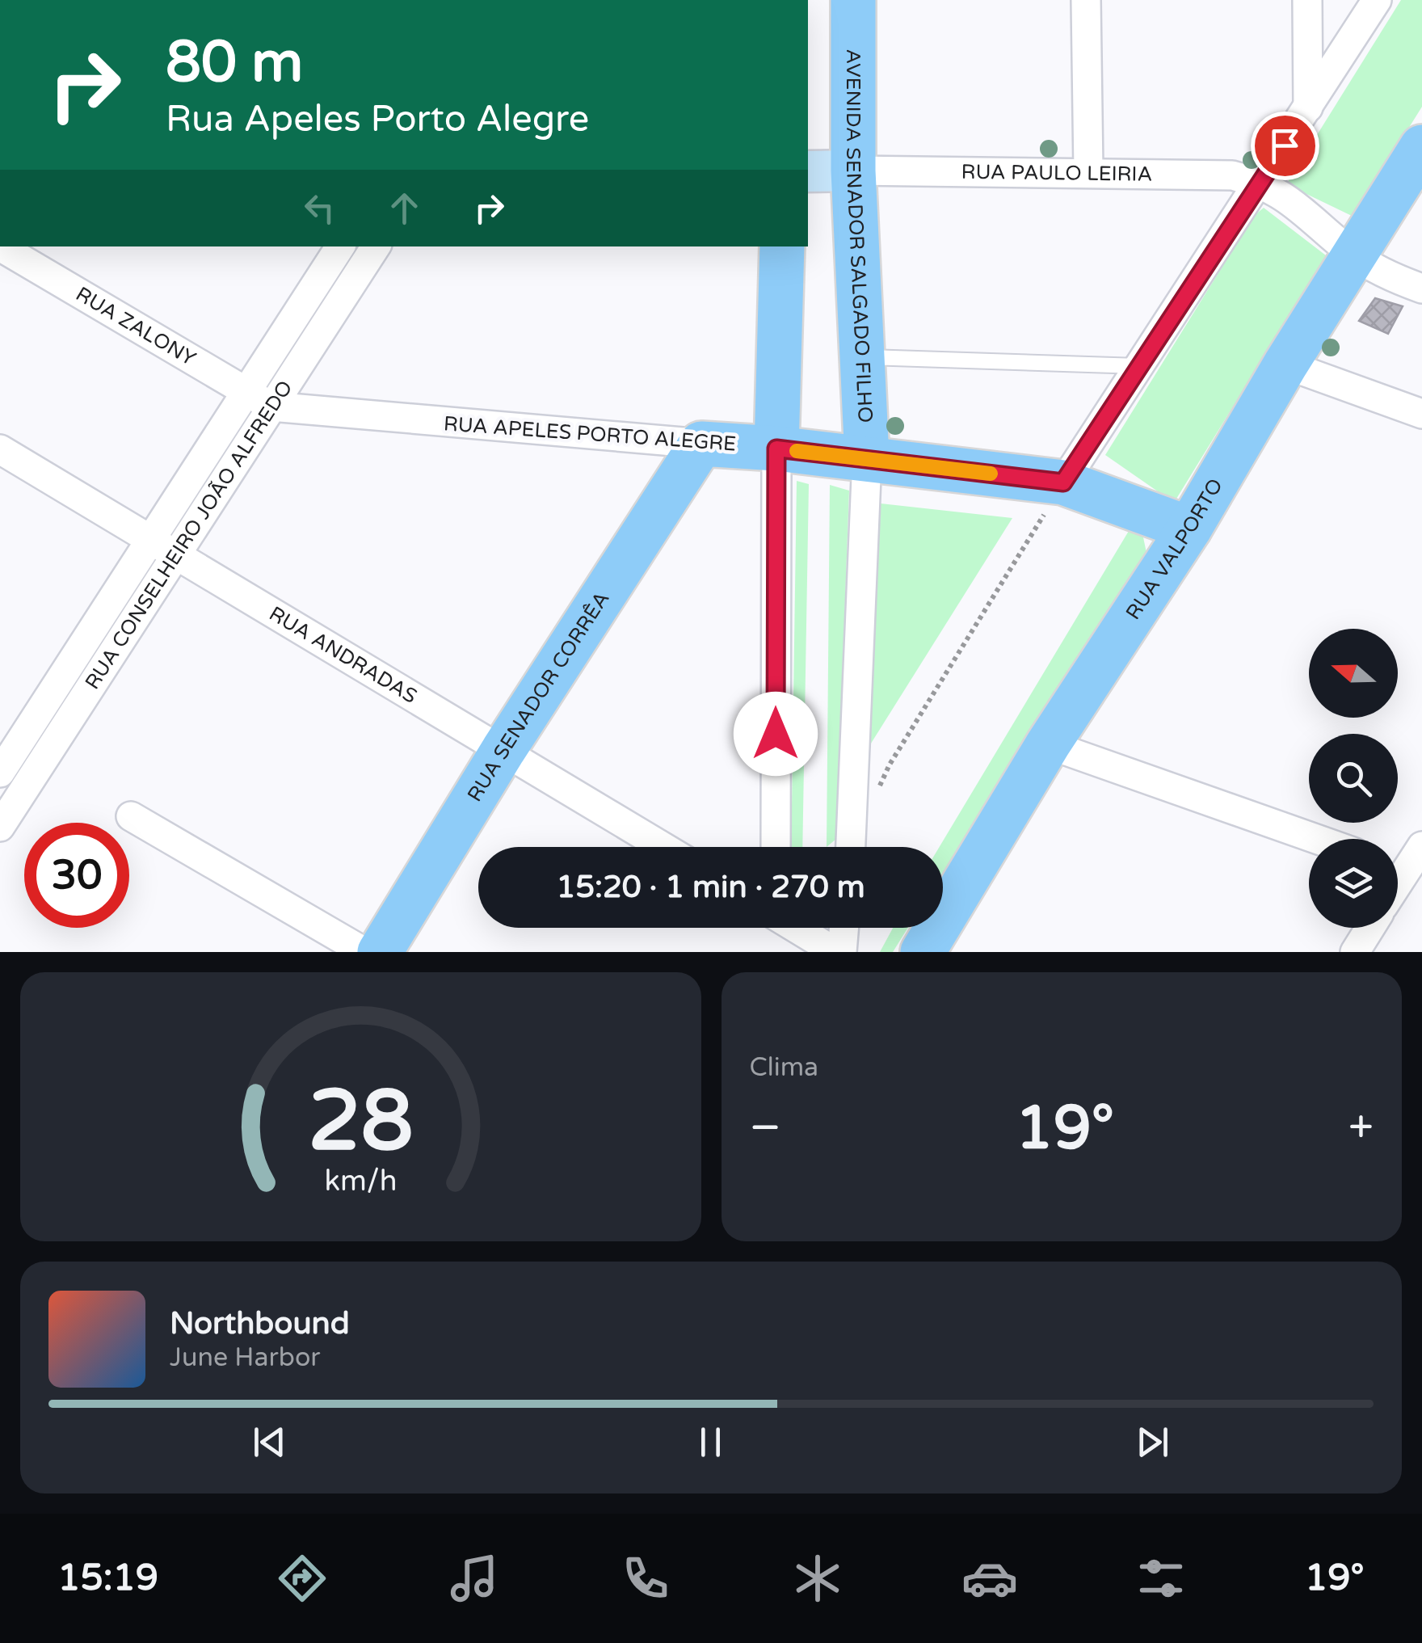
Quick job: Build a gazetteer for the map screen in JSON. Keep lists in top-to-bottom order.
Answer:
{
  "streets": {
    "main road": [
      "AVENIDA SENADOR SALGADO FILHO",
      "RUA APELES PORTO ALEGRE",
      "RUA VALPORTO",
      "RUA SENADOR CORRÊA"
    ],
    "street": [
      "RUA PAULO LEIRIA",
      "RUA ZALONY",
      "RUA CONSELHEIRO JOÃO ALFREDO",
      "RUA ANDRADAS"
    ]
  },
  "crossings": [
    ["RUA PAULO LEIRIA", "AVENIDA SENADOR SALGADO FILHO"],
    ["AVENIDA SENADOR SALGADO FILHO", "RUA APELES PORTO ALEGRE"],
    ["RUA ZALONY", "RUA APELES PORTO ALEGRE"],
    ["RUA ZALONY", "RUA CONSELHEIRO JOÃO ALFREDO"],
    ["RUA APELES PORTO ALEGRE", "RUA CONSELHEIRO JOÃO ALFREDO"],
    ["RUA APELES PORTO ALEGRE", "RUA VALPORTO"],
    ["RUA APELES PORTO ALEGRE", "RUA SENADOR CORRÊA"],
    ["RUA CONSELHEIRO JOÃO ALFREDO", "RUA ANDRADAS"],
    ["RUA ANDRADAS", "RUA SENADOR CORRÊA"]
  ],
  "north": "left",
  "page": {
    "turn": ["80 m", "Rua Apeles Porto Alegre"],
    "limit": "30",
    "trip": "15:20 · 1 min · 270 m",
    "tile": "Clima",
    "heat": ["−", "19°", "+"],
    "song": ["Northbound", "June Harbor"],
    "tabs": ["15:19", "19°"],
    "gauge": ["28", "km/h"]
  }
}
